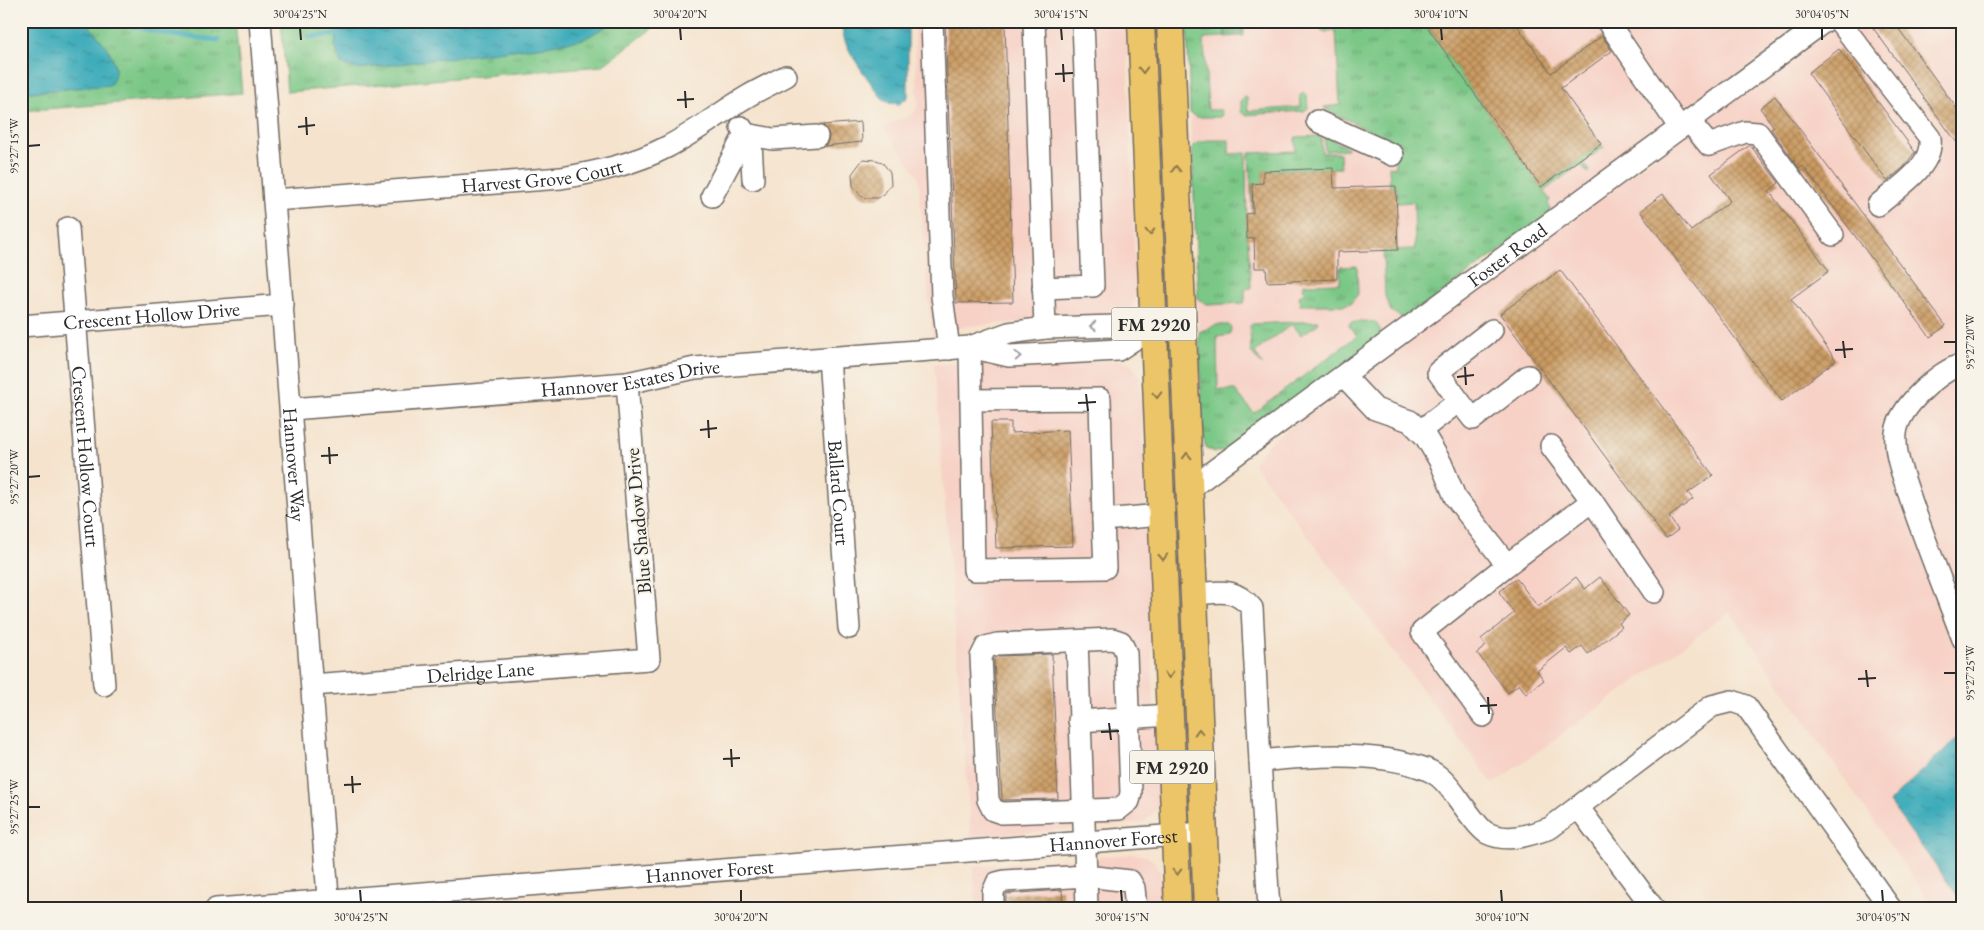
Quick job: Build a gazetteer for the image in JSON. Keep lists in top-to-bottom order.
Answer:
{
  "streets": {
    "main road": ["FM 2920"],
    "street": [
      "Harvest Grove Court",
      "Foster Road",
      "Crescent Hollow Drive",
      "Hannover Estates Drive",
      "Crescent Hollow Court",
      "Hannover Way",
      "Ballard Court",
      "Blue Shadow Drive",
      "Delridge Lane",
      "Hannover Forest"
    ]
  },
  "crossings": [
    ["Harvest Grove Court", "Hannover Way"],
    ["Foster Road", "FM 2920"],
    ["Crescent Hollow Drive", "Crescent Hollow Court"],
    ["Crescent Hollow Drive", "Hannover Way"],
    ["FM 2920", "Hannover Estates Drive"],
    ["FM 2920", "Hannover Forest"],
    ["Hannover Estates Drive", "Hannover Way"],
    ["Hannover Estates Drive", "Ballard Court"],
    ["Hannover Estates Drive", "Blue Shadow Drive"],
    ["Hannover Way", "Delridge Lane"],
    ["Hannover Way", "Hannover Forest"],
    ["Blue Shadow Drive", "Delridge Lane"]
  ],
  "coordinates": [
    "30°04'25\"N",
    "30°04'20\"N",
    "30°04'15\"N",
    "30°04'10\"N",
    "30°04'05\"N",
    "95°27'15\"W",
    "95°27'20\"W",
    "95°27'25\"W"
  ]
}
